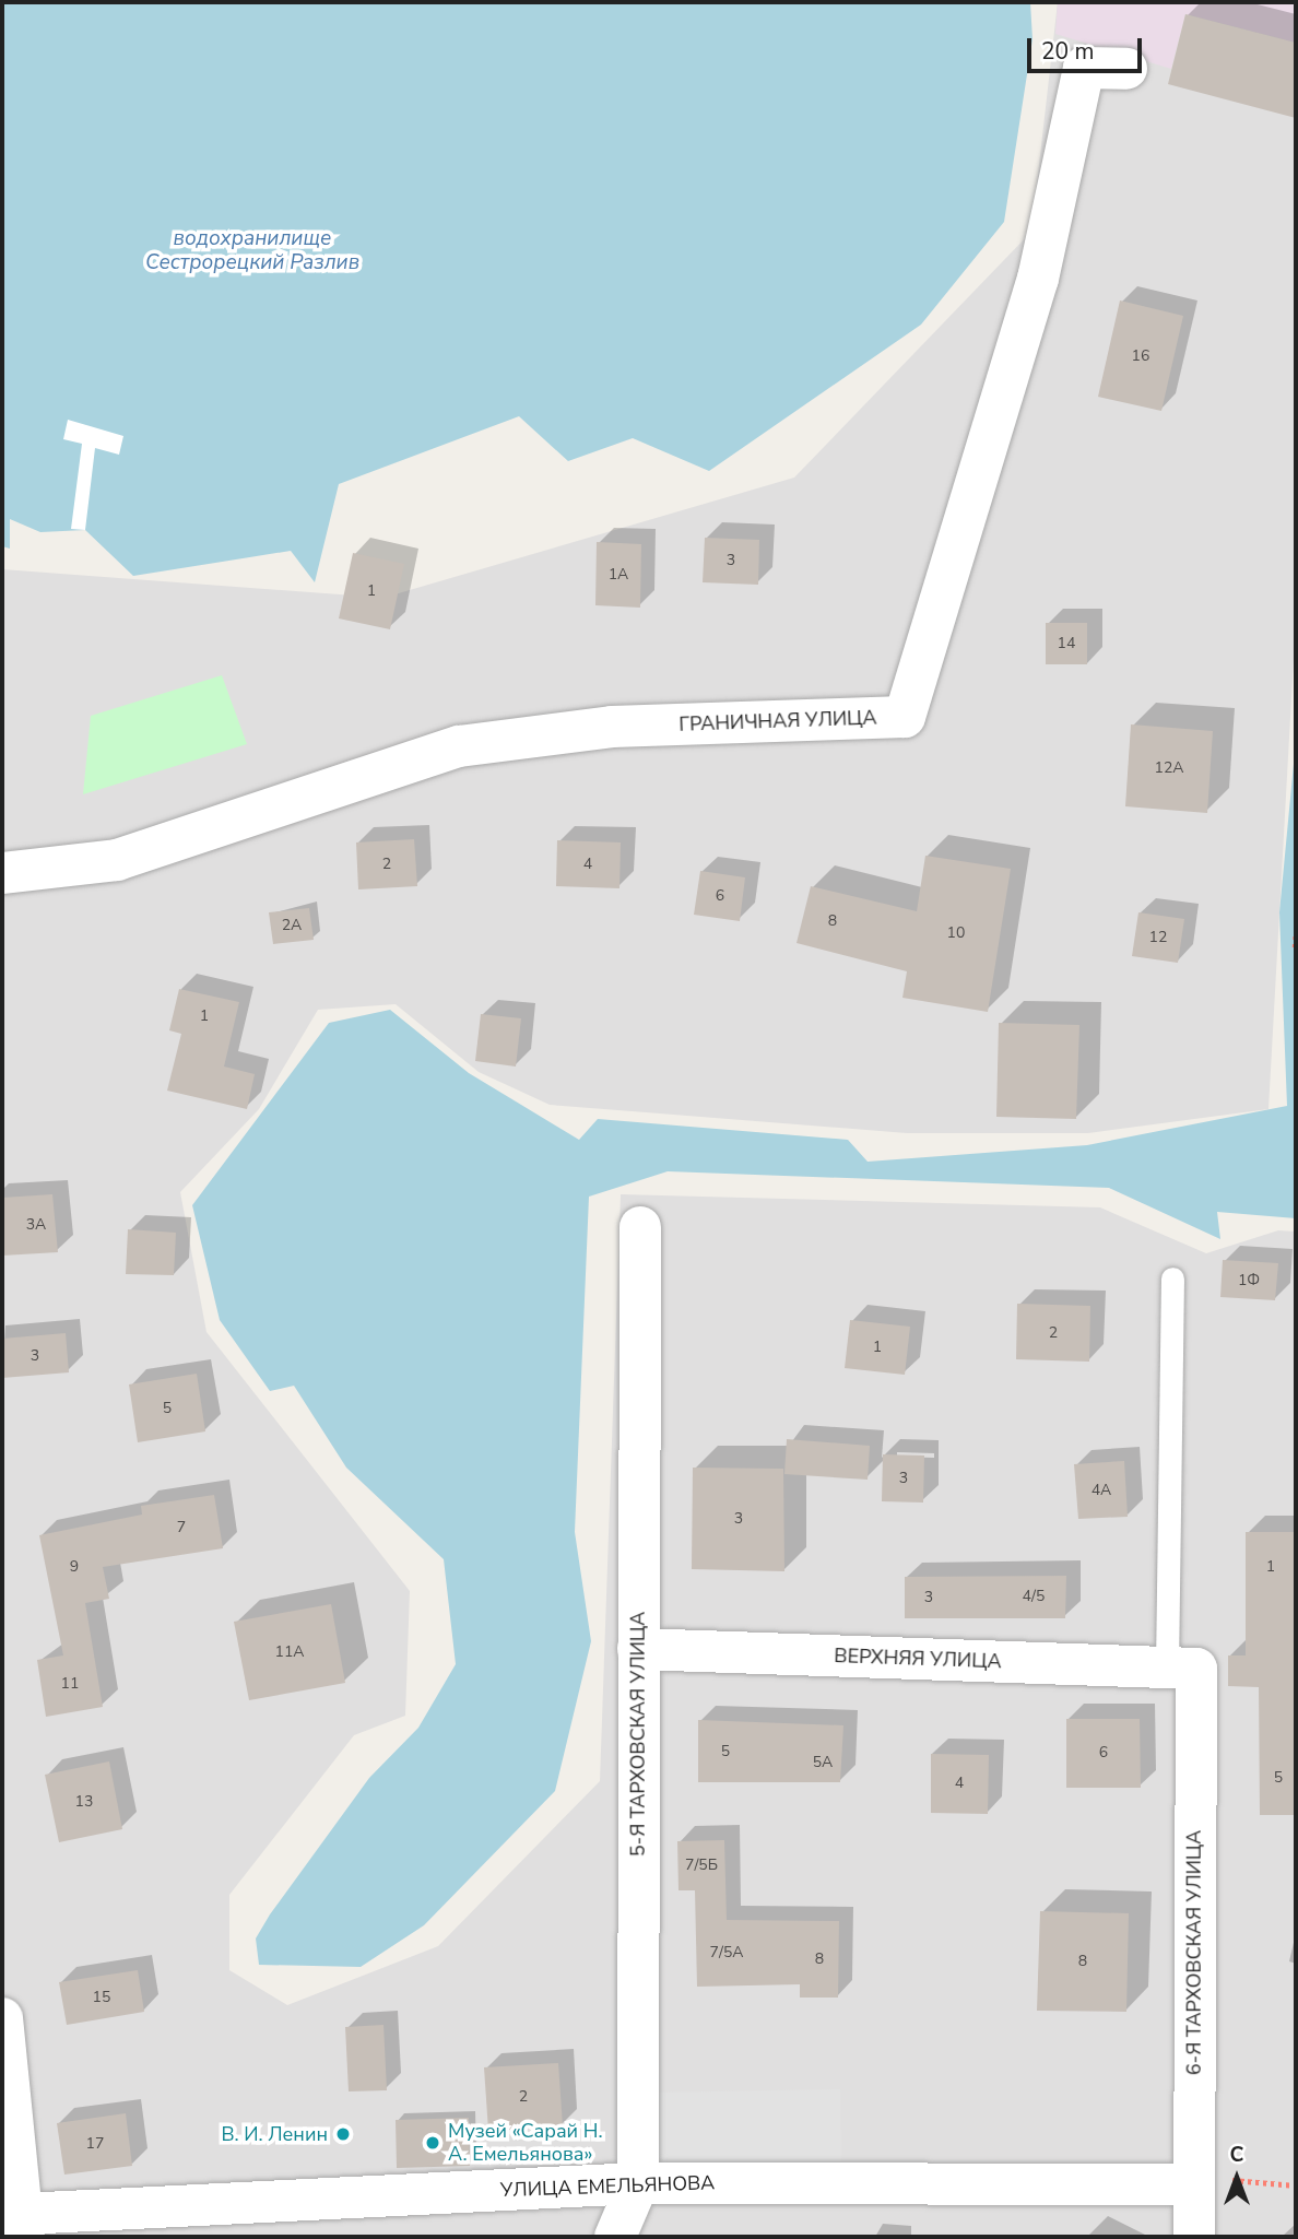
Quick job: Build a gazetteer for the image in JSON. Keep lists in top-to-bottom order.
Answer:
{
  "streets": {
    "street": [
      "ГРАНИЧНАЯ УЛИЦА",
      "ВЕРХНЯЯ УЛИЦА",
      "5-Я ТАРХОВСКАЯ УЛИЦА",
      "6-Я ТАРХОВСКАЯ УЛИЦА",
      "УЛИЦА ЕМЕЛЬЯНОВА"
    ]
  },
  "crossings": [
    ["ВЕРХНЯЯ УЛИЦА", "5-Я ТАРХОВСКАЯ УЛИЦА"],
    ["ВЕРХНЯЯ УЛИЦА", "6-Я ТАРХОВСКАЯ УЛИЦА"],
    ["5-Я ТАРХОВСКАЯ УЛИЦА", "УЛИЦА ЕМЕЛЬЯНОВА"],
    ["6-Я ТАРХОВСКАЯ УЛИЦА", "УЛИЦА ЕМЕЛЬЯНОВА"]
  ],
  "water": ["водохранилище Сестрорецкий Разлив"],
  "places": ["В. И. Ленин", "Музей «Сарай Н. А. Емельянова»"],
  "house_numbers": [
    "16",
    "3",
    "1А",
    "1",
    "14",
    "12А",
    "2",
    "4",
    "6",
    "8",
    "2А",
    "10",
    "12",
    "1",
    "3А",
    "1Ф",
    "2",
    "1",
    "3",
    "5",
    "3",
    "4А",
    "3",
    "7",
    "9",
    "1",
    "4/5",
    "3",
    "11А",
    "11",
    "5",
    "6",
    "5А",
    "5",
    "4",
    "13",
    "7/5Б",
    "7/5А",
    "8",
    "8",
    "15",
    "2",
    "17"
  ],
  "scale_bar": "20 m",
  "north": "top"
}
